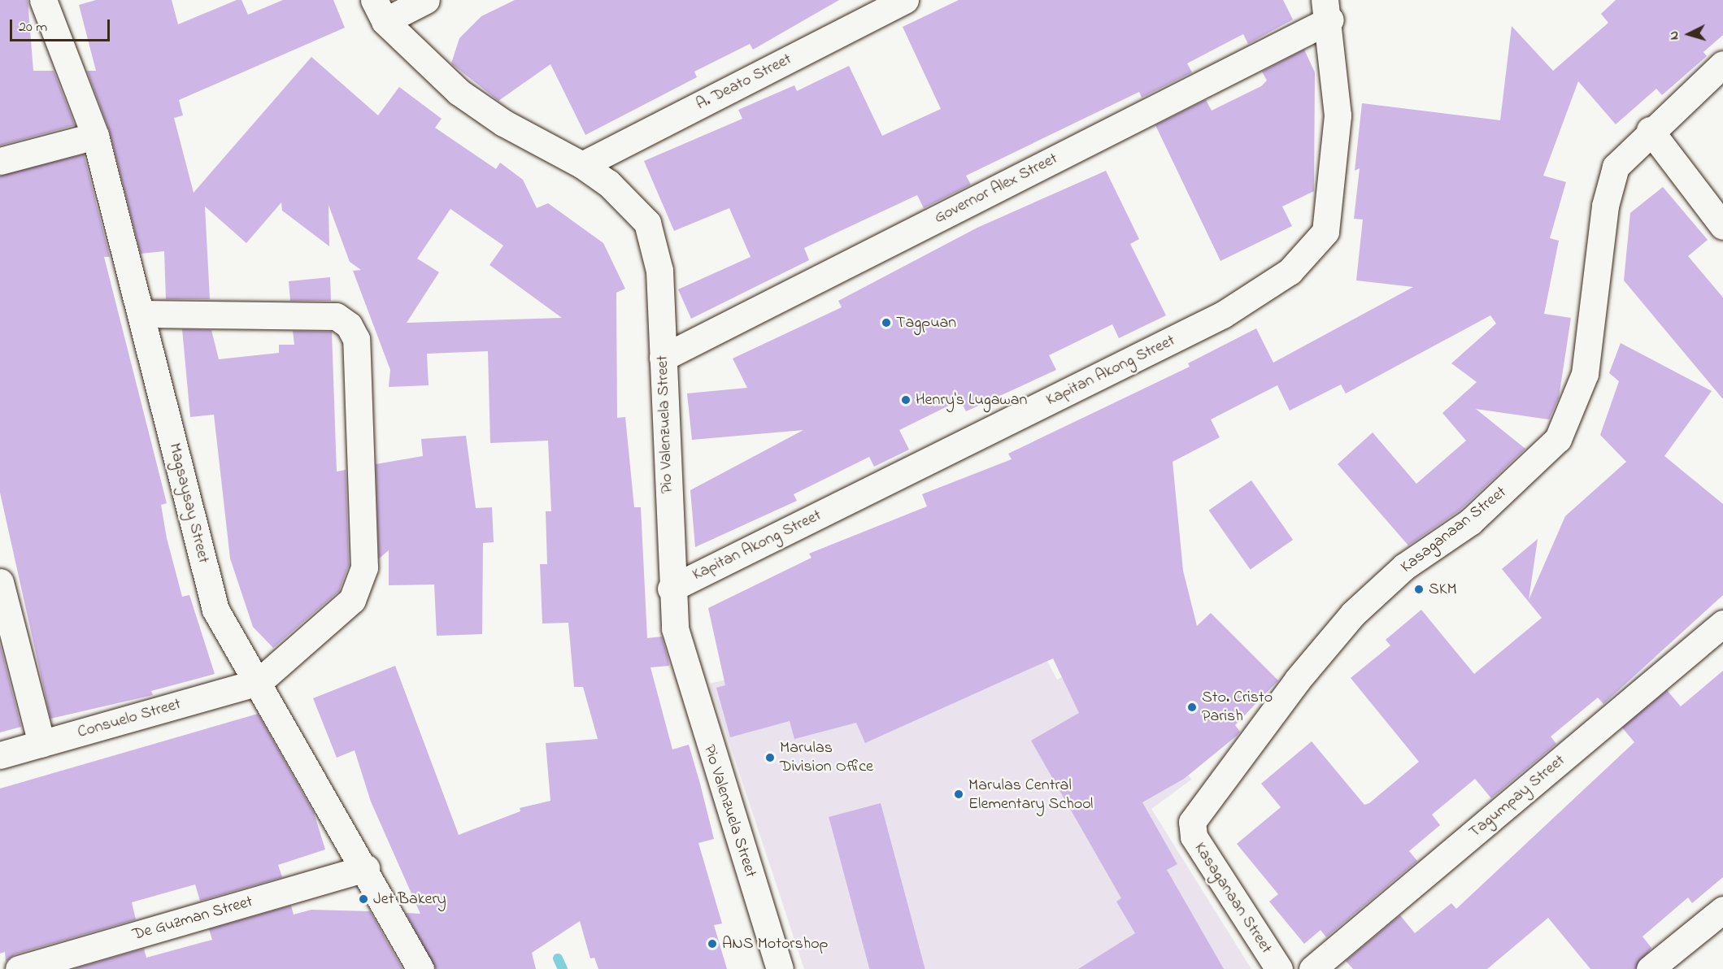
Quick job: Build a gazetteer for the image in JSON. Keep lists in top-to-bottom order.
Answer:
{
  "streets": {
    "street": [
      "A. Deato Street",
      "Governor Alex Street",
      "Kapitan Akong Street",
      "Pio Valenzuela Street",
      "Magsaysay Street",
      "Kasaganaan Street",
      "Consuelo Street",
      "Tagumpay Street",
      "De Guzman Street"
    ]
  },
  "crossings": [
    ["A. Deato Street", "Pio Valenzuela Street"],
    ["Governor Alex Street", "Kapitan Akong Street"],
    ["Governor Alex Street", "Pio Valenzuela Street"],
    ["Kapitan Akong Street", "Pio Valenzuela Street"],
    ["Magsaysay Street", "Consuelo Street"],
    ["Magsaysay Street", "De Guzman Street"]
  ],
  "places": [
    "Tagpuan",
    "Henry's Lugawan",
    "SKM",
    "Sto. Cristo Parish",
    "Marulas Division Office",
    "Marulas Central Elementary School",
    "Jet Bakery",
    "ANS Motorshop"
  ],
  "scale_bar": "20 m",
  "north": "left"
}
